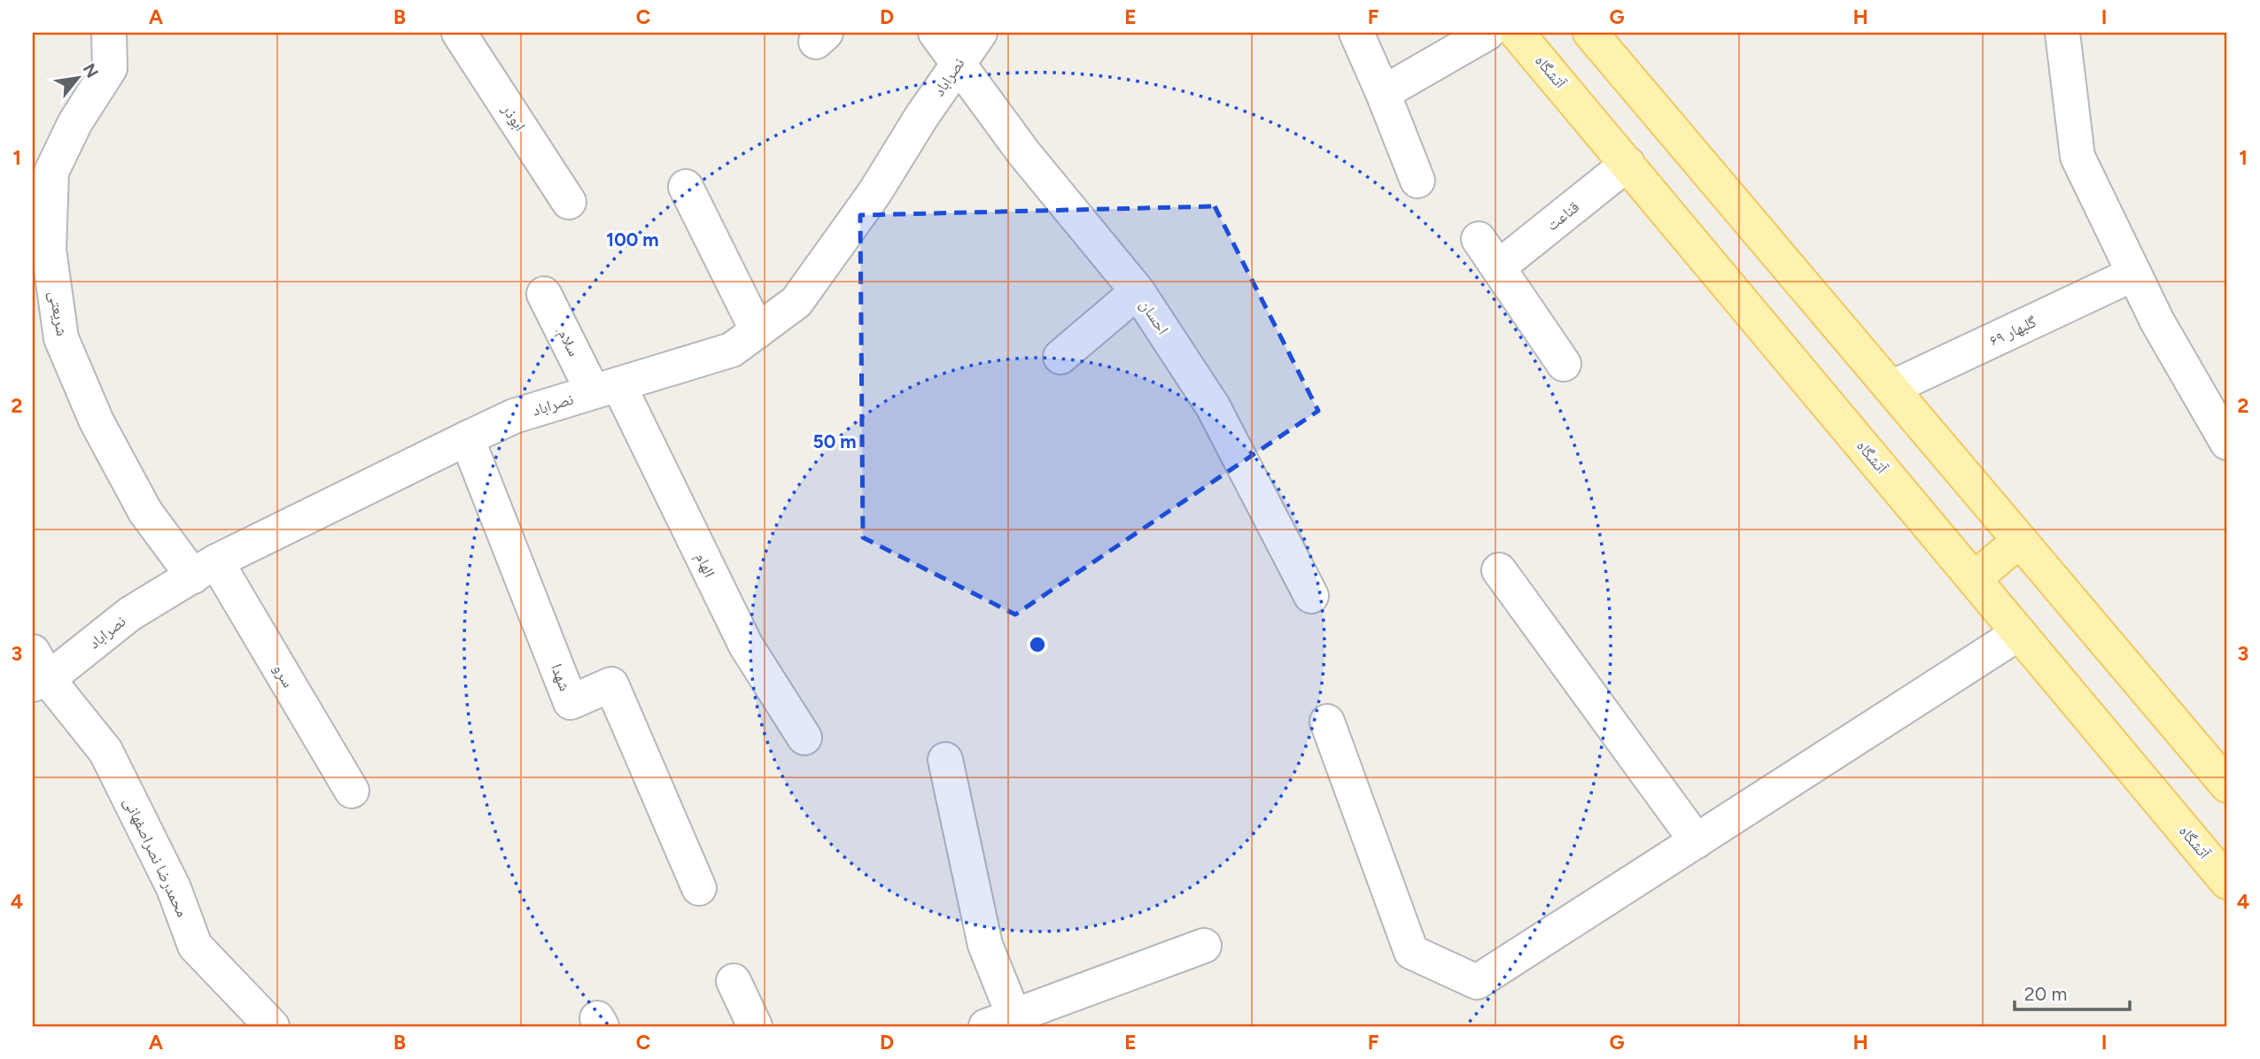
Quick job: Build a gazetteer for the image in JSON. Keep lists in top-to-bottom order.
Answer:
{
  "streets": {
    "main road": ["آتشگاه"],
    "street": [
      "نصراباد",
      "ابوذر",
      "قناعت",
      "شریعتی",
      "احسان",
      "۶۹ گلبهار",
      "سلام",
      "الهام",
      "سرو",
      "شهدا",
      "محمدرضا نصراصفهانی"
    ]
  },
  "crossings": [
    ["آتشگاه", "قناعت"],
    ["نصراباد", "شریعتی"],
    ["نصراباد", "احسان"],
    ["نصراباد", "سلام"],
    ["نصراباد", "الهام"],
    ["نصراباد", "سرو"],
    ["نصراباد", "شهدا"],
    ["نصراباد", "محمدرضا نصراصفهانی"],
    ["شریعتی", "سرو"],
    ["سلام", "الهام"]
  ],
  "scale_bar": "20 m",
  "north": "top right",
  "grid": {
    "columns": [
      "A",
      "B",
      "C",
      "D",
      "E",
      "F",
      "G",
      "H",
      "I"
    ],
    "rows": [
      "1",
      "2",
      "3",
      "4"
    ]
  },
  "rings": ["100 m", "50 m"]
}
